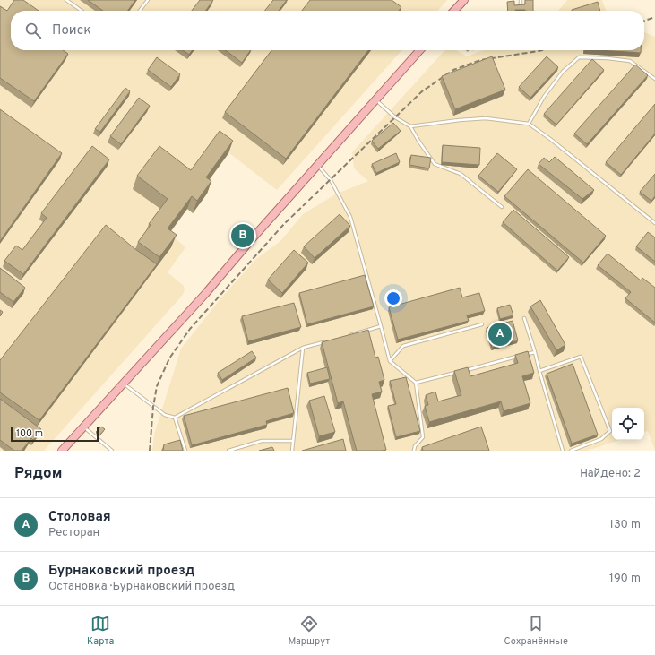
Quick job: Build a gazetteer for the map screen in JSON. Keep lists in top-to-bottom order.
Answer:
{
  "scale_bar": "100 m",
  "page": {
    "search": "Поиск",
    "pins": ["B", "A"],
    "scale": "100 m",
    "heading": ["Рядом", "Найдено: 2"],
    "list": [
      {
        "mark": "A",
        "name": "Столовая",
        "note": "Ресторан",
        "value": "130 m"
      },
      {
        "mark": "B",
        "name": "Бурнаковский проезд",
        "note": "Остановка · Бурнаковский проезд",
        "value": "190 m"
      }
    ],
    "nav": ["Карта", "Маршрут", "Сохранённые"]
  }
}
